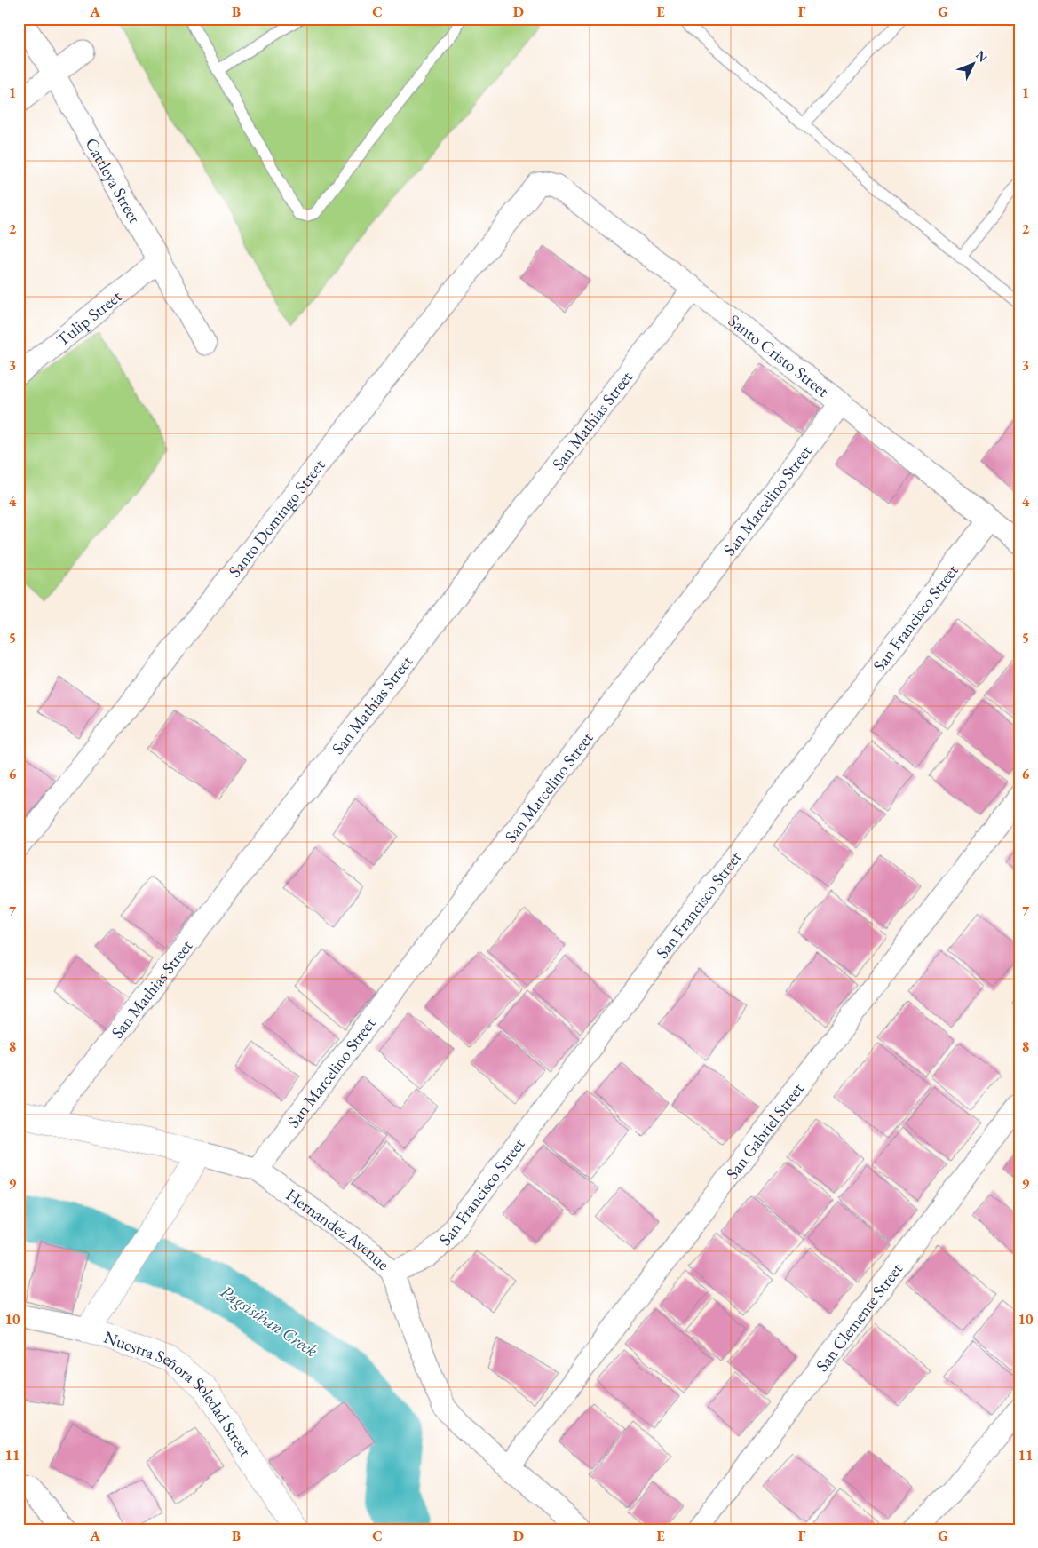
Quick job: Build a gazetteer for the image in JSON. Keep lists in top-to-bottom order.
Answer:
{
  "streets": {
    "street": [
      "Cattleya Street",
      "Tulip Street",
      "Santo Cristo Street",
      "San Mathias Street",
      "San Marcelino Street",
      "Santo Domingo Street",
      "San Francisco Street",
      "San Gabriel Street",
      "Hernandez Avenue",
      "San Clemente Street",
      "Nuestra Señora Soledad Street"
    ]
  },
  "crossings": [
    ["Cattleya Street", "Tulip Street"],
    ["Santo Cristo Street", "San Mathias Street"],
    ["Santo Cristo Street", "San Marcelino Street"],
    ["Santo Cristo Street", "Santo Domingo Street"],
    ["Santo Cristo Street", "San Francisco Street"],
    ["San Mathias Street", "Hernandez Avenue"],
    ["San Marcelino Street", "Hernandez Avenue"],
    ["San Francisco Street", "Hernandez Avenue"],
    ["San Gabriel Street", "Hernandez Avenue"]
  ],
  "water": ["Pagsisihan Creek"],
  "north": "top right",
  "grid": {
    "columns": [
      "A",
      "B",
      "C",
      "D",
      "E",
      "F",
      "G"
    ],
    "rows": [
      "1",
      "2",
      "3",
      "4",
      "5",
      "6",
      "7",
      "8",
      "9",
      "10",
      "11"
    ]
  }
}
